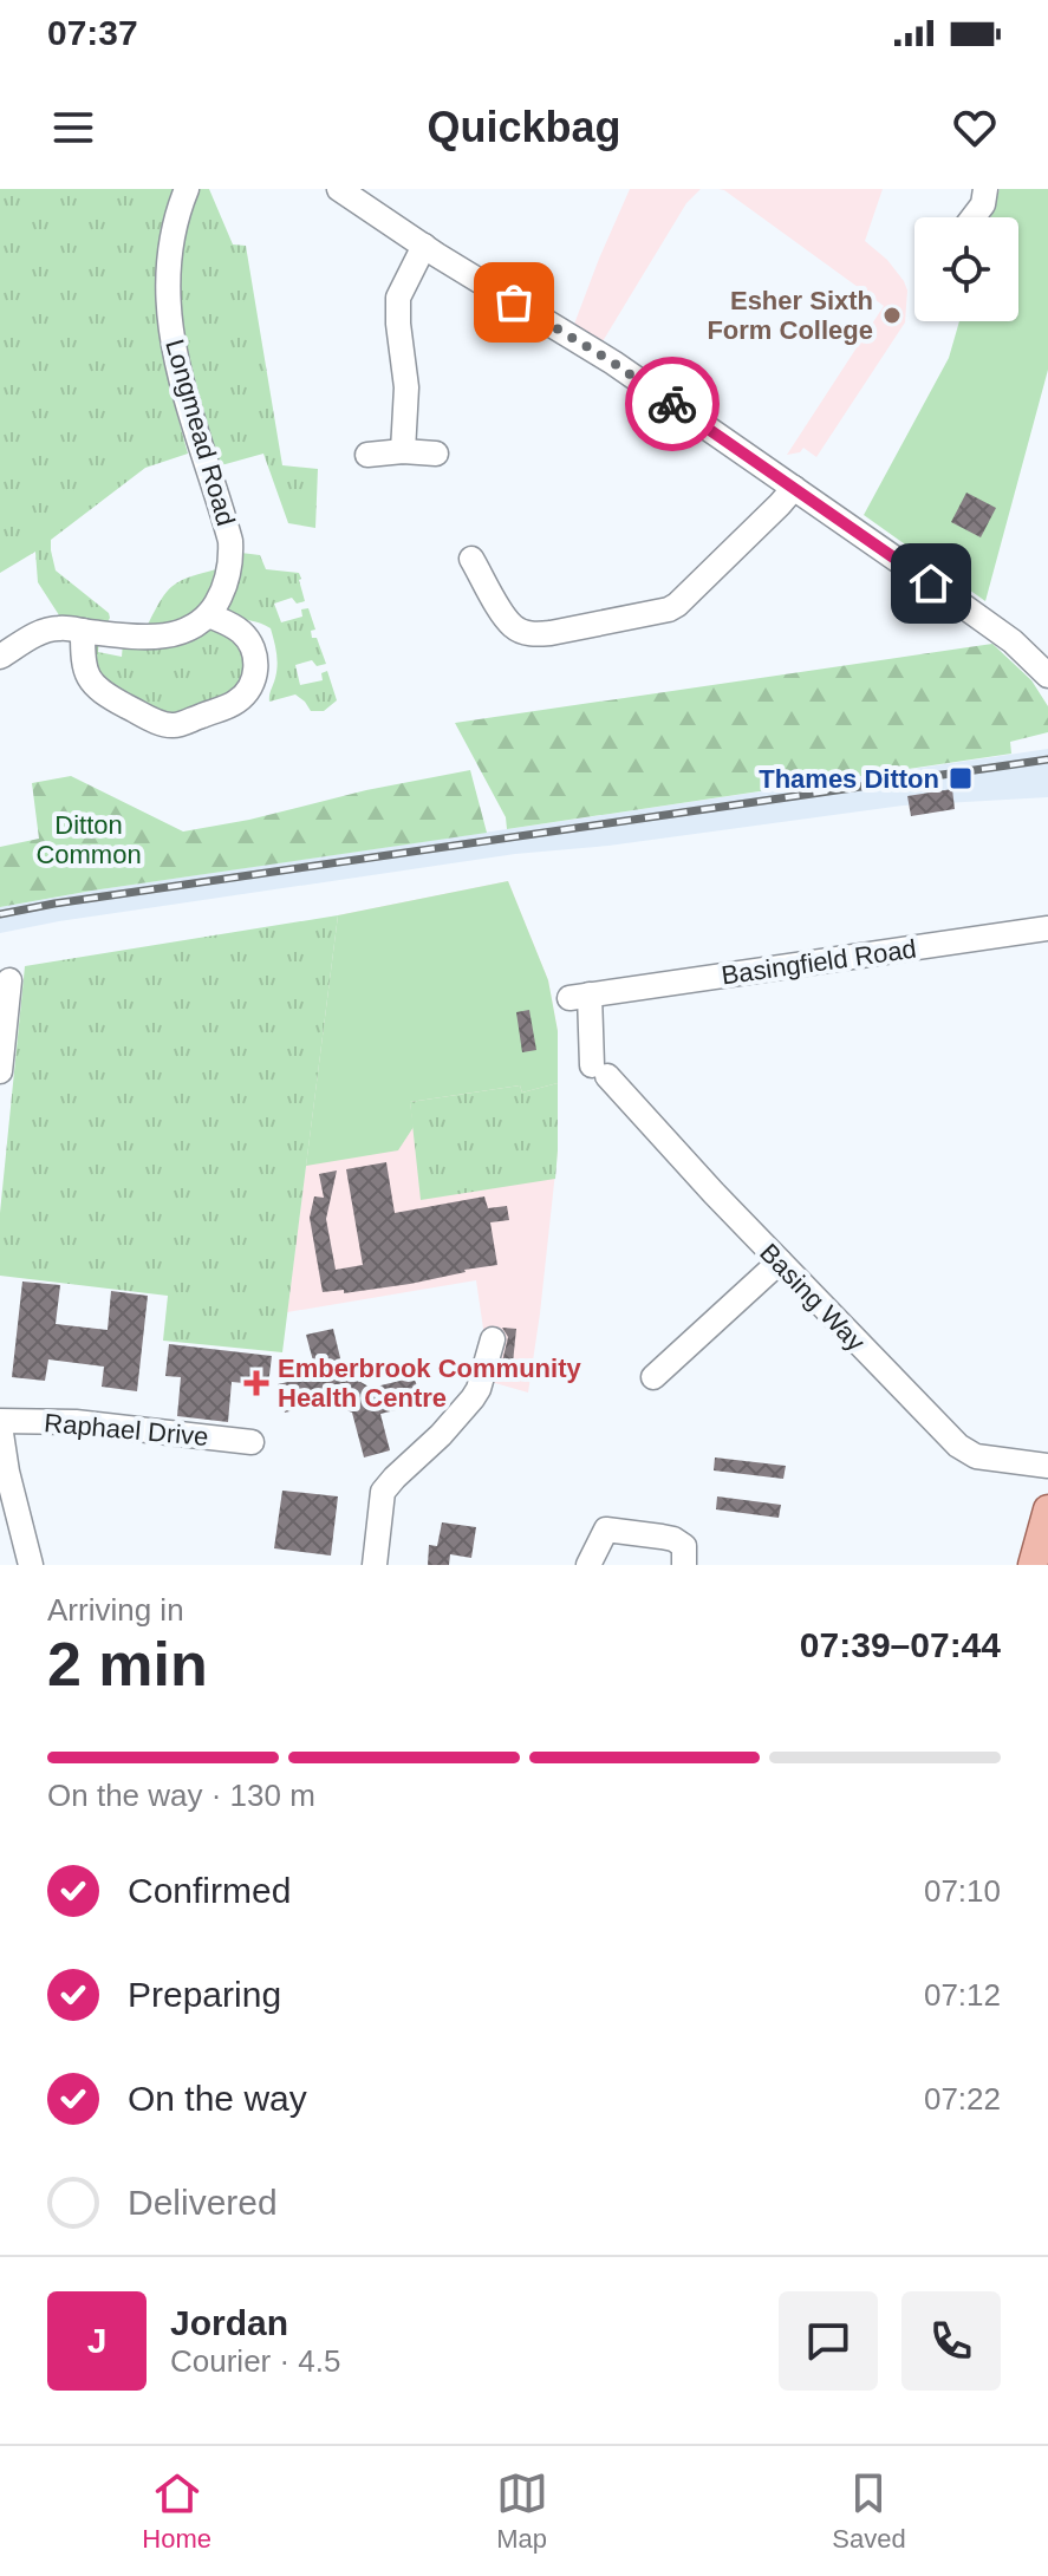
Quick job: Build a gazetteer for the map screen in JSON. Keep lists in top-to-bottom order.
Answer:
{
  "streets": {
    "street": [
      "Longmead Road",
      "Basingfield Road",
      "Basing Way",
      "Raphael Drive"
    ]
  },
  "crossings": [
    ["Basingfield Road", "Basing Way"]
  ],
  "parks": ["Ditton Common"],
  "places": {
    "other": ["Esher Sixth Form College"],
    "transit": ["Thames Ditton"],
    "health": ["Emberbrook Community Health Centre"]
  },
  "page": {
    "status": "07:37",
    "header": "Quickbag",
    "heading": ["2 min", "Arriving in", "07:39–07:44"],
    "panel": ["Jordan", "Courier · 4.5"],
    "bar": "On the way · 130 m",
    "list": [
      ["Confirmed", "07:10"],
      ["Preparing", "07:12"],
      ["On the way", "07:22"],
      "Delivered"
    ],
    "round": "J",
    "tabs": ["Home", "Map", "Saved"]
  }
}
